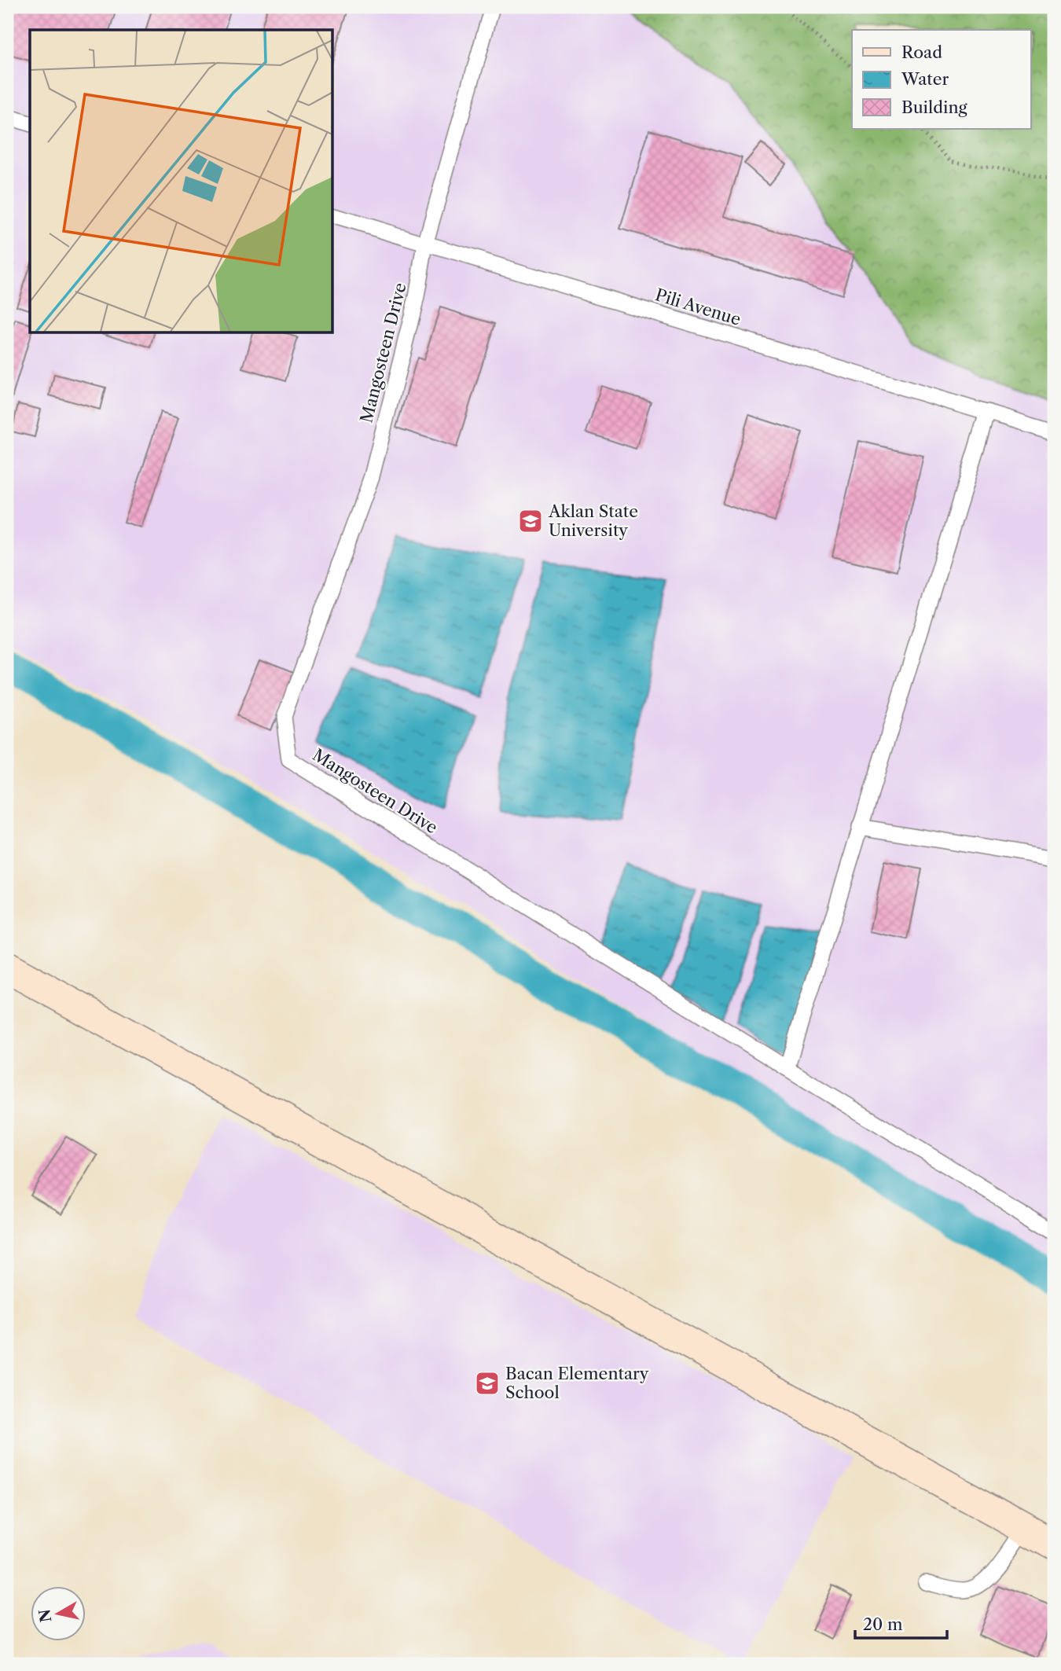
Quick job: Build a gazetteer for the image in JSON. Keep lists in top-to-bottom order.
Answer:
{
  "streets": {
    "lane": ["Pili Avenue", "Mangosteen Drive"]
  },
  "crossings": [
    ["Pili Avenue", "Mangosteen Drive"]
  ],
  "places": {
    "school or university": ["Aklan State University", "Bacan Elementary School"]
  },
  "legend": ["Road", "Water", "Building"],
  "scale_bar": "20 m",
  "north": "left"
}
